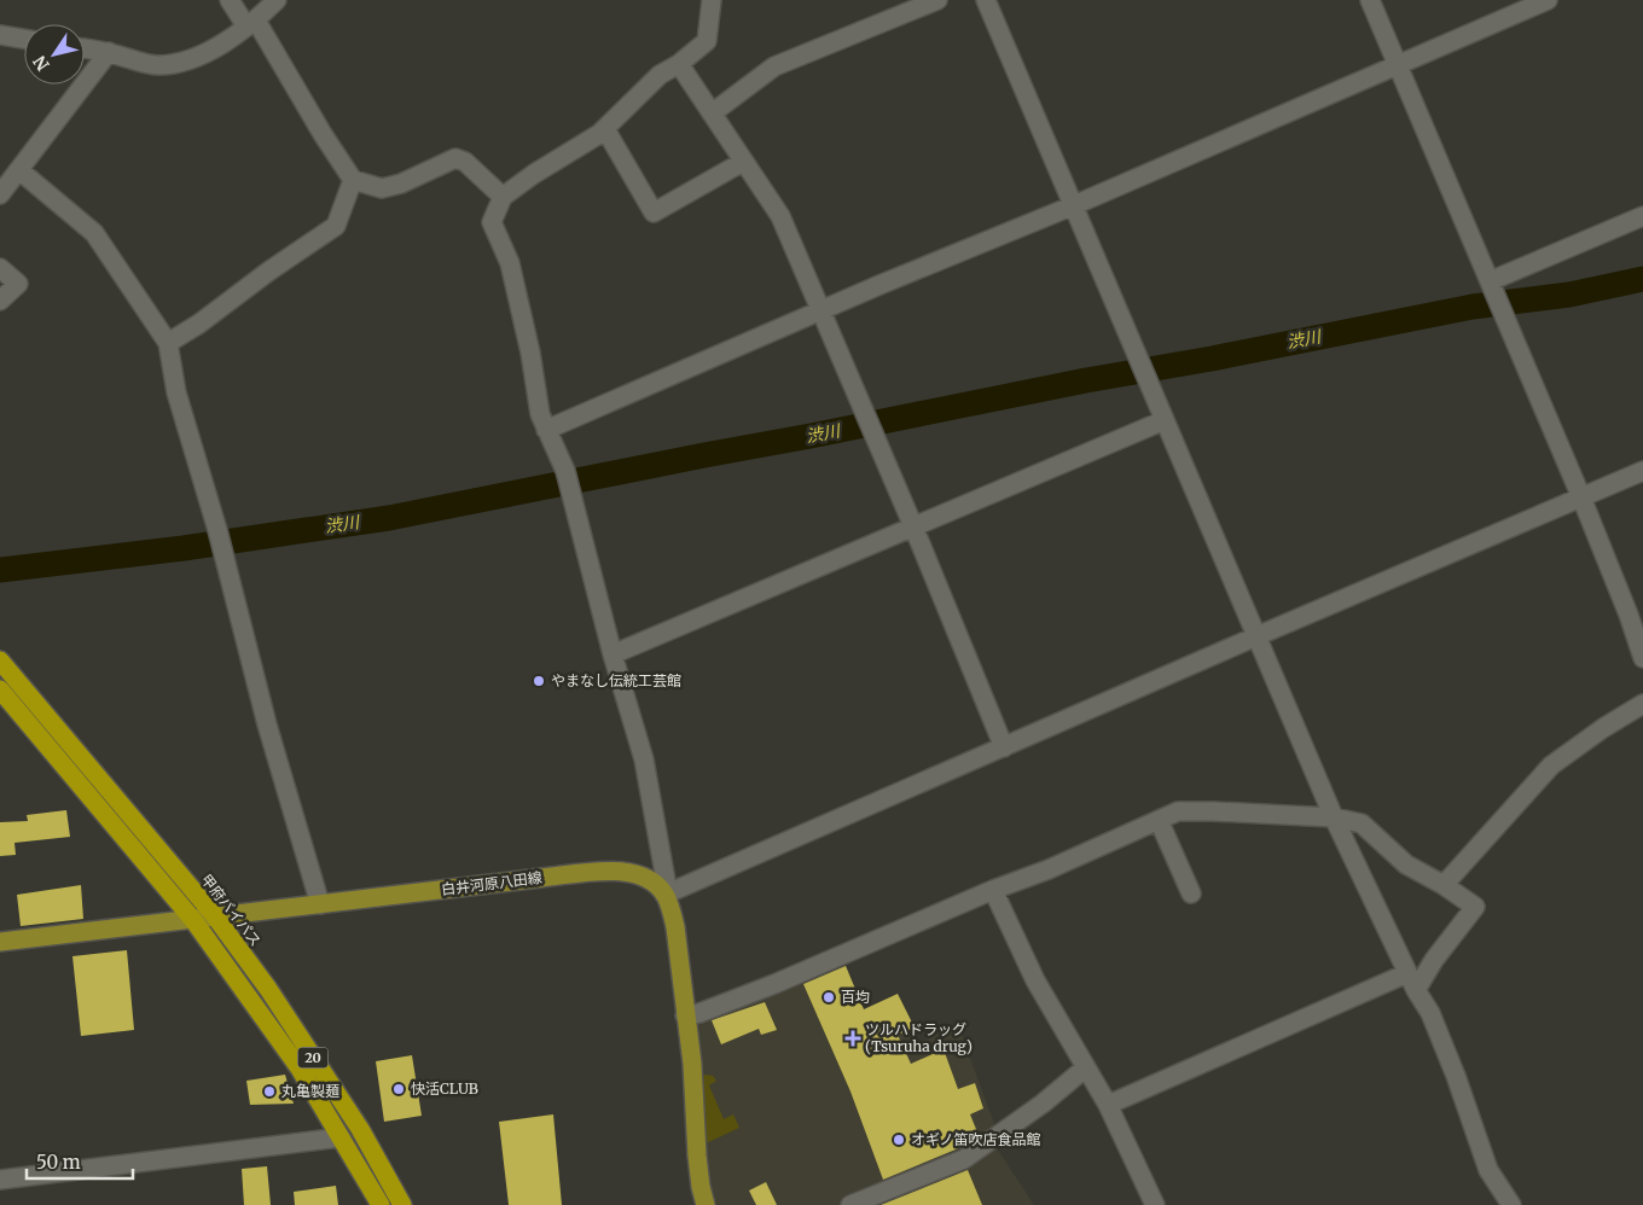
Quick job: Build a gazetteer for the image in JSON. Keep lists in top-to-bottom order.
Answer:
{
  "streets": {
    "highway": ["甲府バイパス", "20"],
    "main road": ["白井河原八田線"]
  },
  "crossings": [
    ["白井河原八田線", "甲府バイパス"],
    ["白井河原八田線", "20"]
  ],
  "water": ["渋川"],
  "places": {
    "other": [
      "やまなし伝統工芸館",
      "百均",
      "快活CLUB",
      "丸亀製麺",
      "オギノ笛吹店食品館"
    ],
    "health": ["ツルハドラッグ (Tsuruha drug)"]
  },
  "scale_bar": "50 m",
  "north": "bottom left"
}
